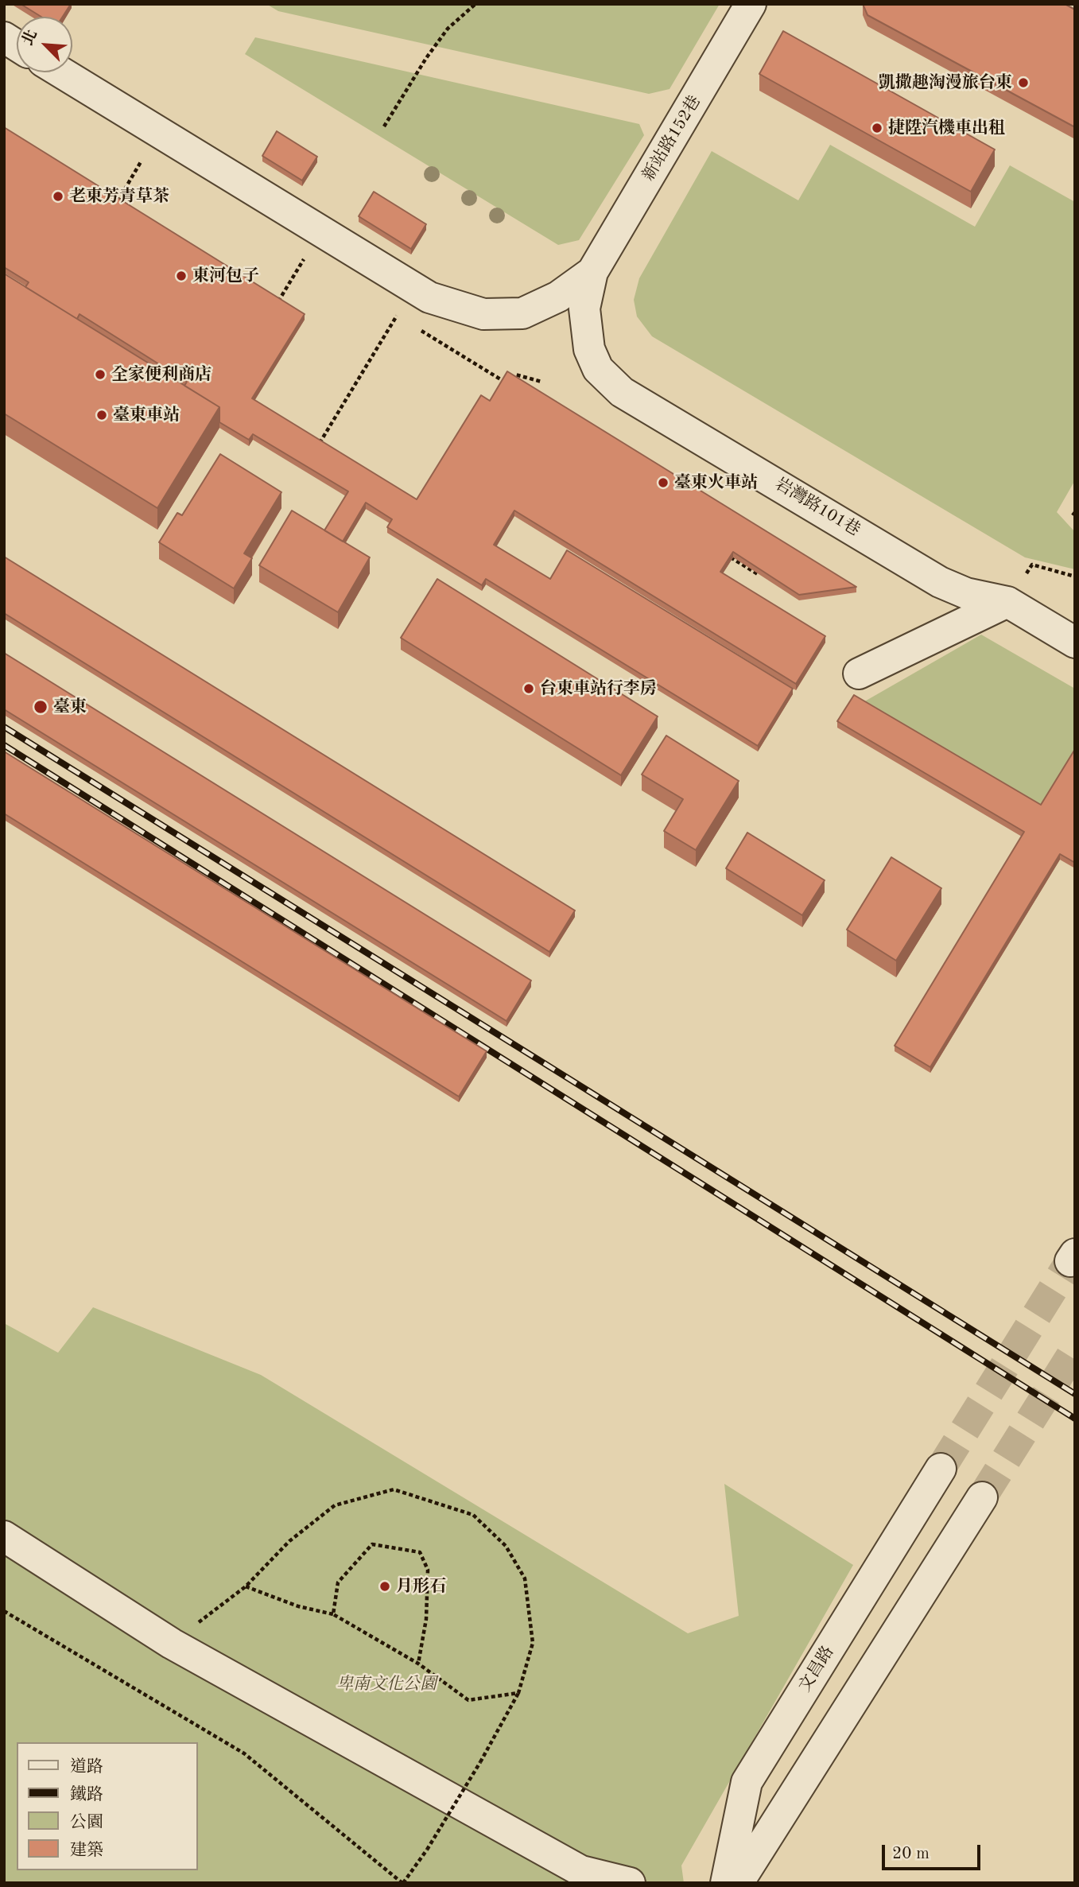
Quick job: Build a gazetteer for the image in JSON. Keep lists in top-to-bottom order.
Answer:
{
  "streets": {
    "street": ["新站路152巷", "岩灣路101巷", "文昌路"]
  },
  "crossings": [
    ["新站路152巷", "岩灣路101巷"]
  ],
  "parks": ["卑南文化公園"],
  "places": [
    "凱撒趣淘漫旅台東",
    "捷陞汽機車出租",
    "老東芳青草茶",
    "東河包子",
    "全家便利商店",
    "臺東車站",
    "臺東火車站",
    "台東車站行李房",
    "臺東",
    "月形石"
  ],
  "legend": [
    "道路",
    "鐵路",
    "公園",
    "建築"
  ],
  "scale_bar": "20 m",
  "north": "top left"
}
